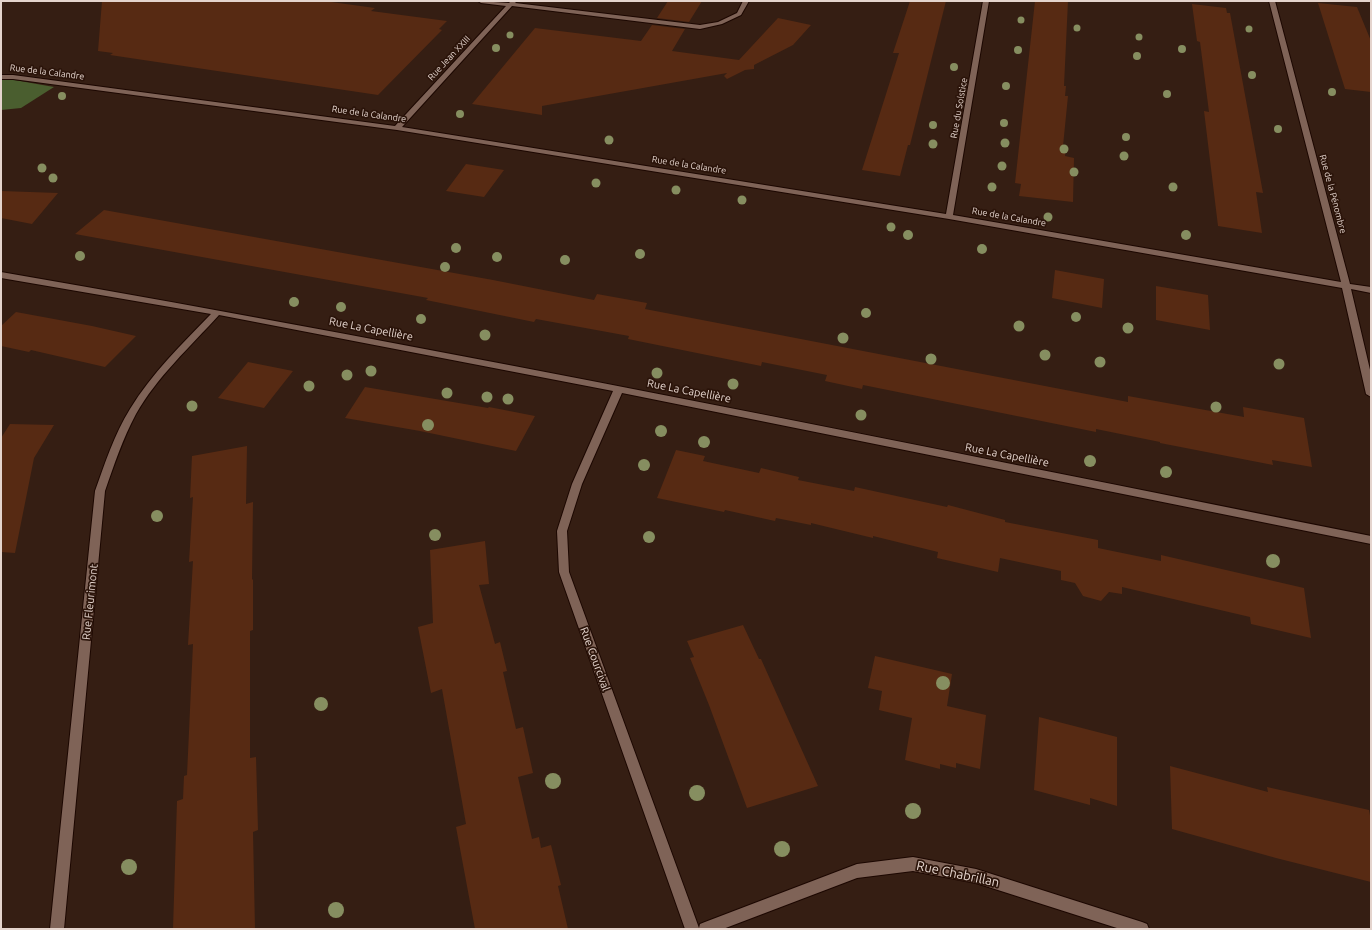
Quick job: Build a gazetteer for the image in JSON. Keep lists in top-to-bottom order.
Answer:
{
  "streets": {
    "street": [
      "Rue Jean XXIII",
      "Rue de la Calandre",
      "Rue du Solstice",
      "Rue de la Pénombre",
      "Rue La Capellière",
      "Rue Fleurimont",
      "Rue Courcival",
      "Rue Chabrillan"
    ]
  },
  "crossings": [
    ["Rue Jean XXIII", "Rue de la Calandre"],
    ["Rue de la Calandre", "Rue du Solstice"],
    ["Rue de la Calandre", "Rue de la Pénombre"],
    ["Rue La Capellière", "Rue Fleurimont"],
    ["Rue La Capellière", "Rue Courcival"]
  ]
}
